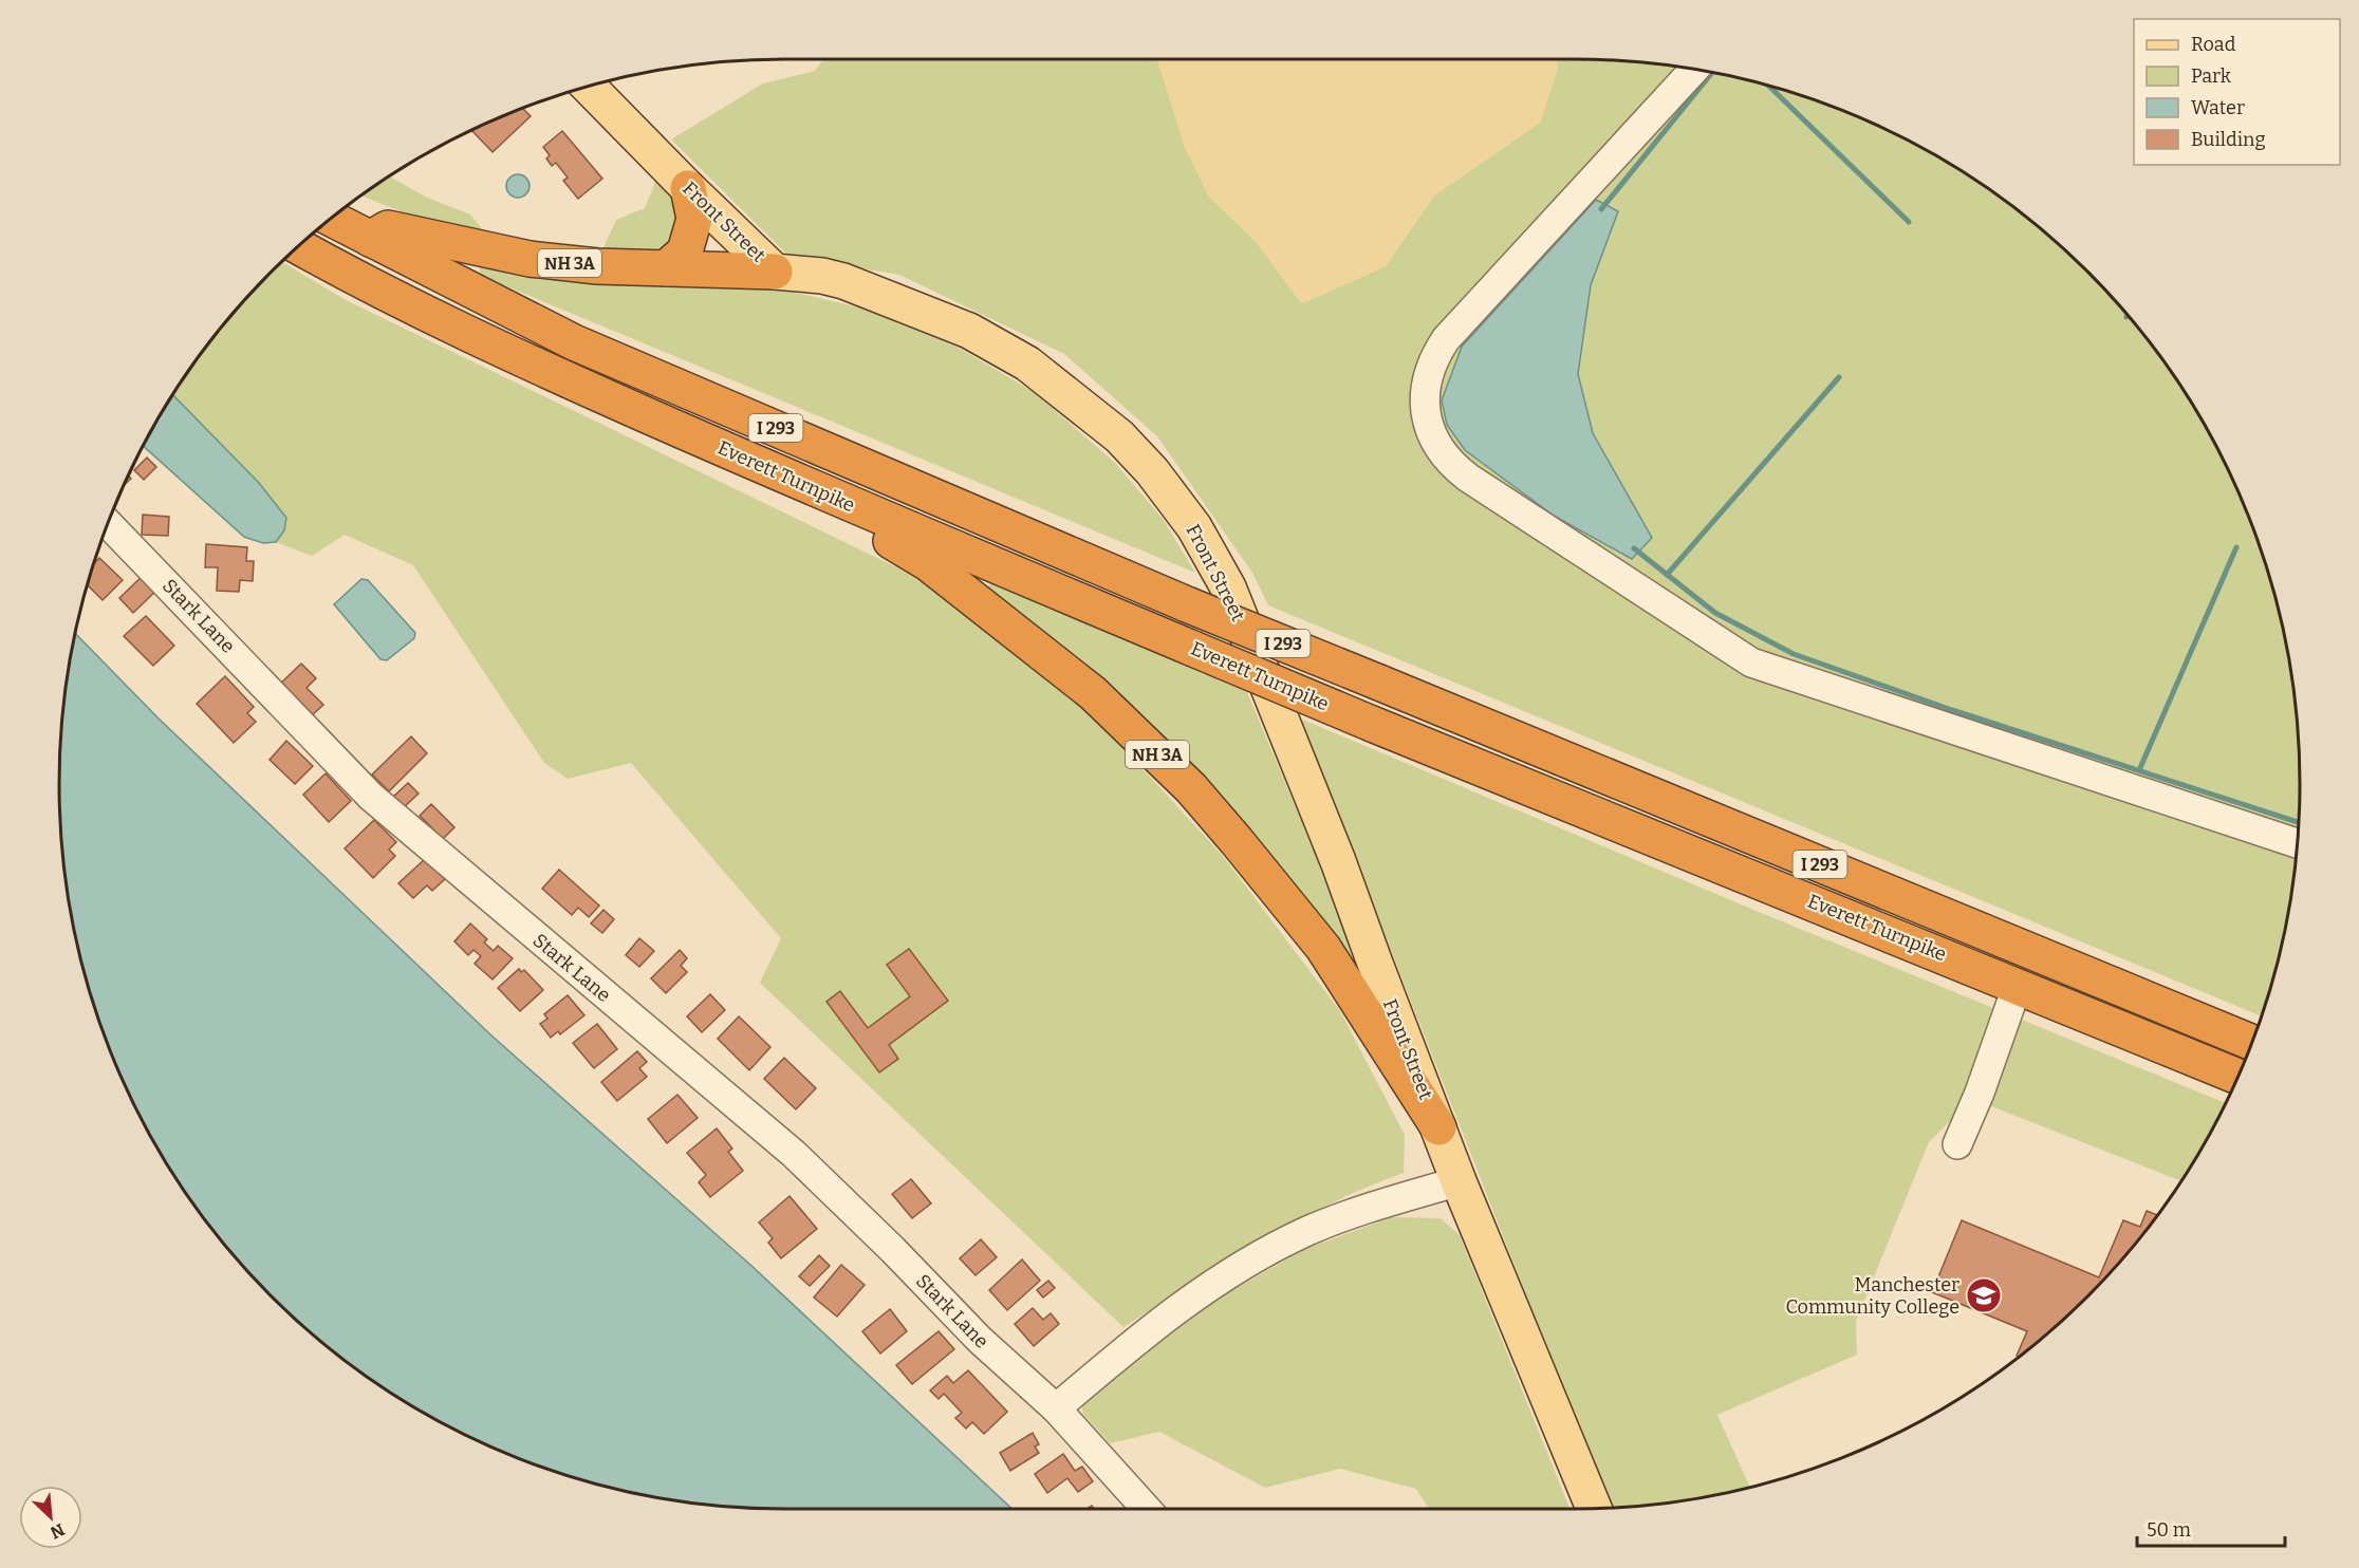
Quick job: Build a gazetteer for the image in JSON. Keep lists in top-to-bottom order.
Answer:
{
  "streets": {
    "highway": ["NH 3A", "I 293", "Everett Turnpike"],
    "main road": ["Front Street"],
    "street": ["Stark Lane"]
  },
  "crossings": [
    ["Front Street", "NH 3A"],
    ["NH 3A", "Everett Turnpike"]
  ],
  "places": {
    "school or university": ["Manchester Community College"]
  },
  "legend": [
    "Road",
    "Park",
    "Water",
    "Building"
  ],
  "scale_bar": "50 m",
  "north": "bottom right"
}
